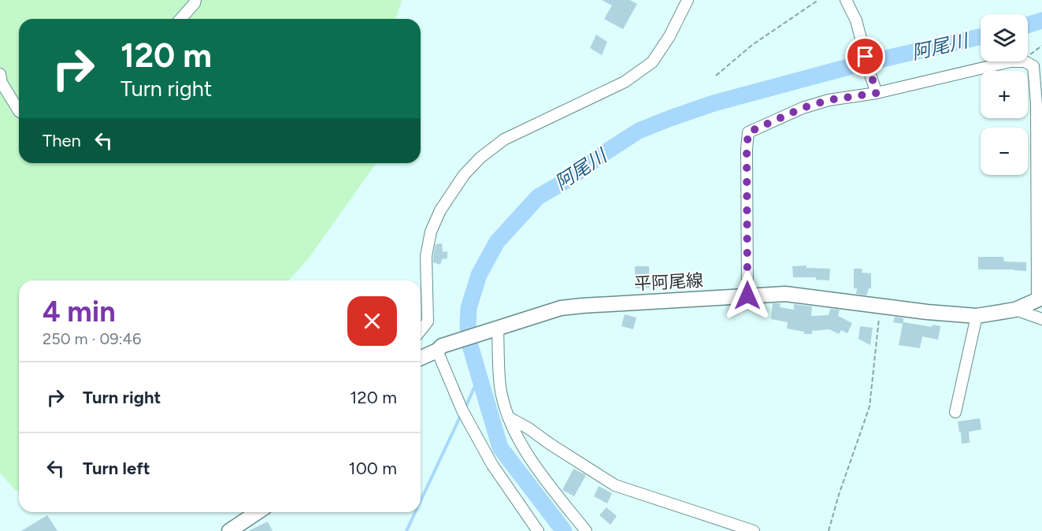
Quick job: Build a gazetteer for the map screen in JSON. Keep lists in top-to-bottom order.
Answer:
{
  "streets": {
    "main road": ["平阿尾線"]
  },
  "water": ["阿尾川"],
  "page": {
    "map_buttons": ["+", "−"],
    "turn": ["120 m", "Turn right"],
    "then": "Then",
    "heading": ["4 min", "250 m · 09:46"],
    "list": [
      {
        "name": "Turn right",
        "value": "120 m"
      },
      {
        "name": "Turn left",
        "value": "100 m"
      }
    ]
  }
}
